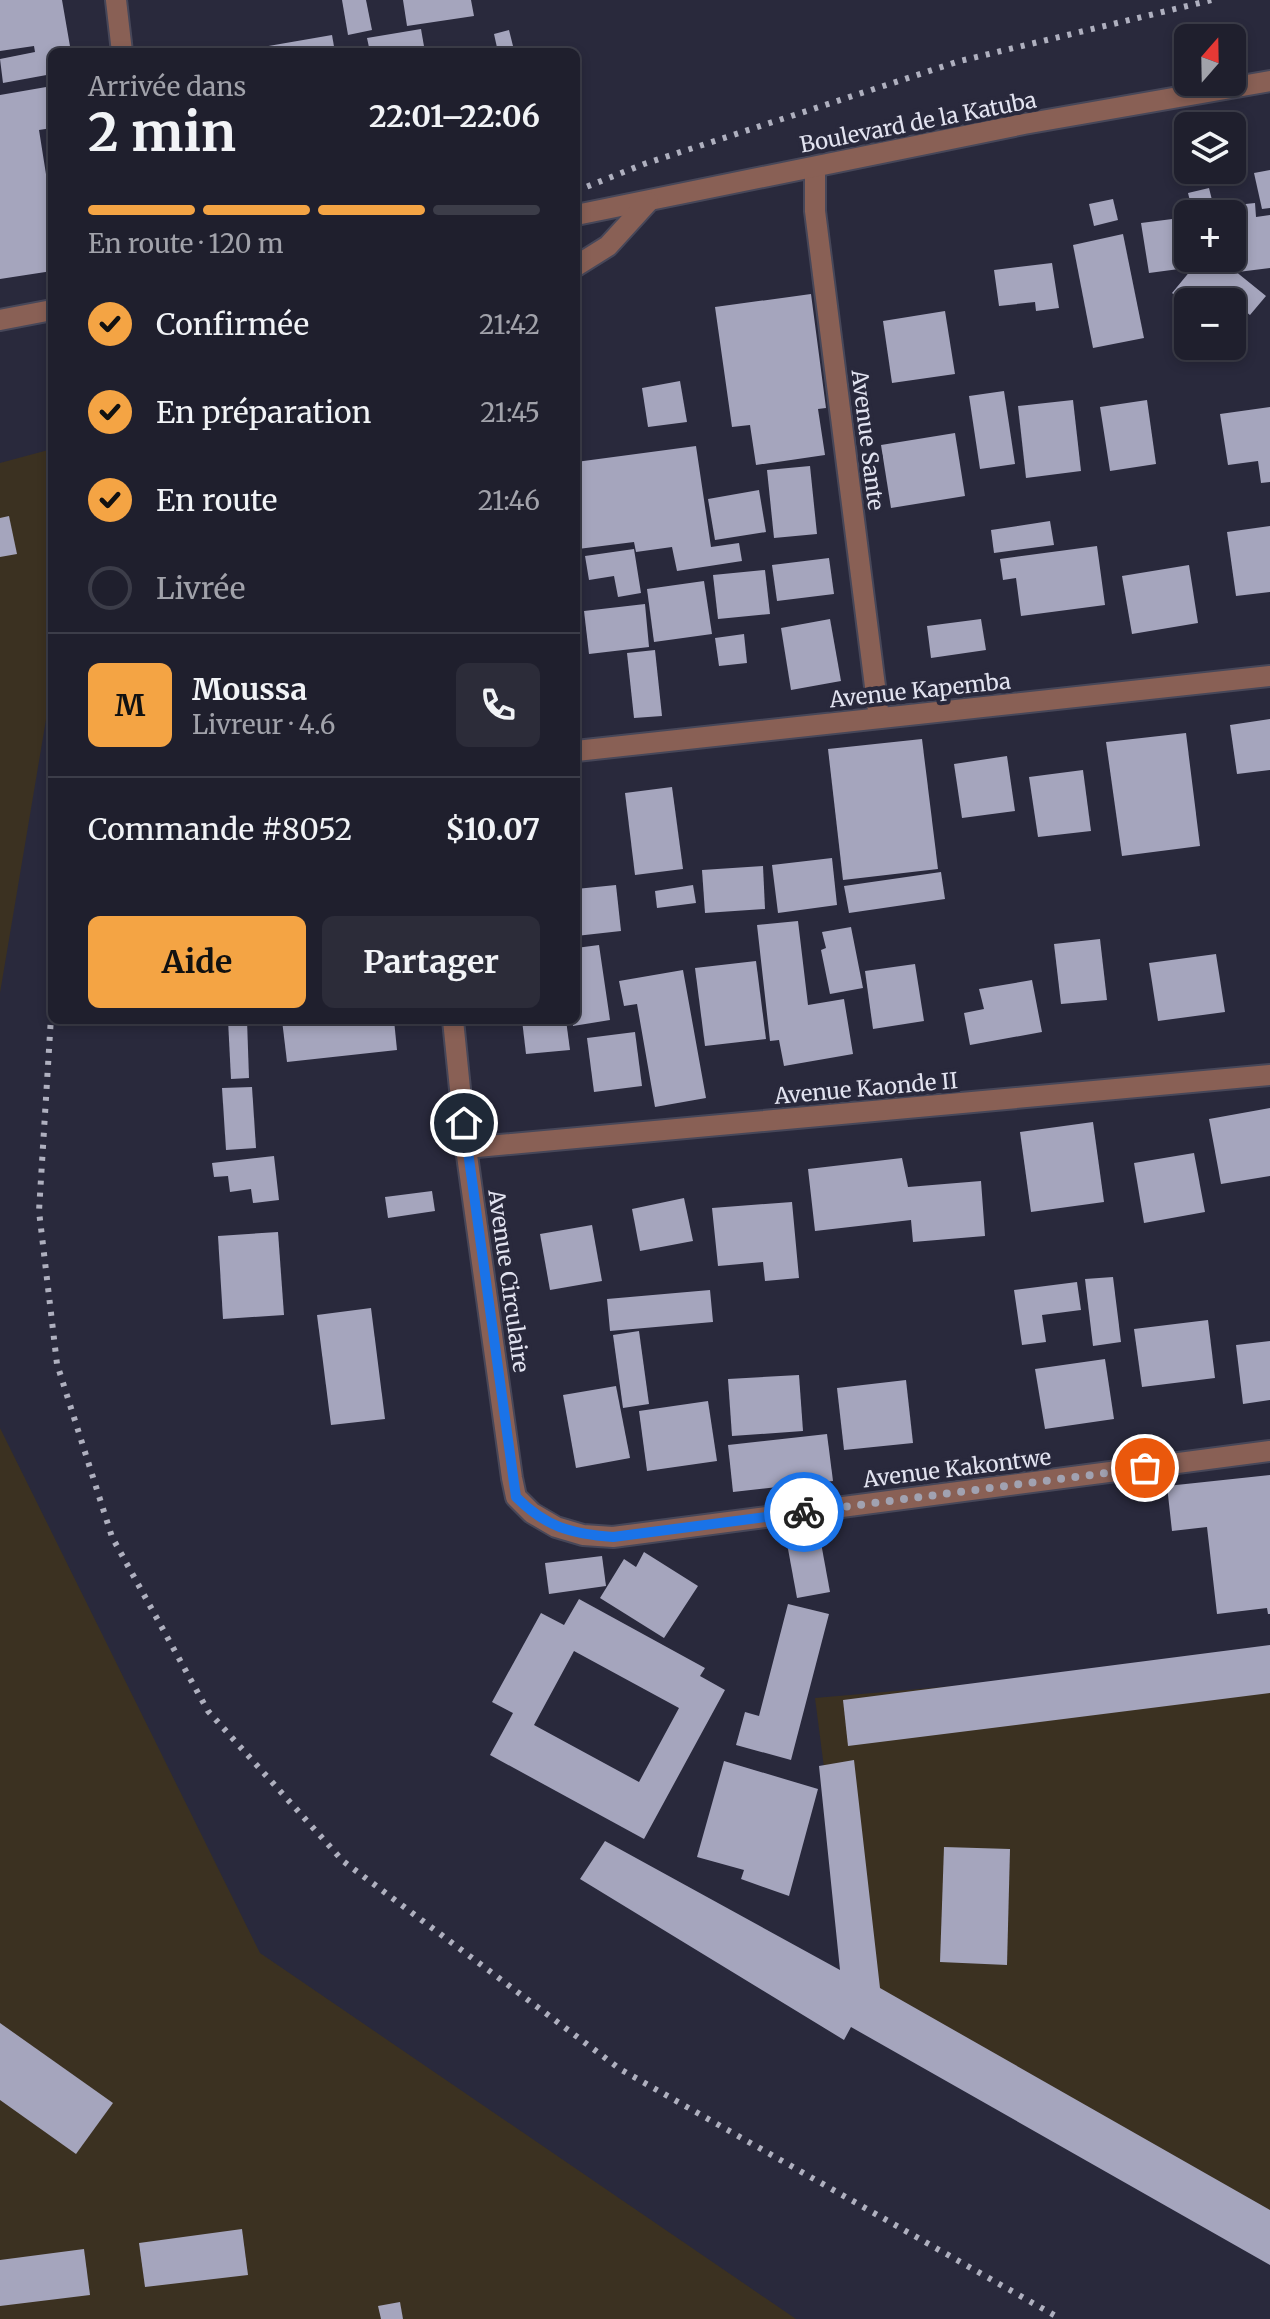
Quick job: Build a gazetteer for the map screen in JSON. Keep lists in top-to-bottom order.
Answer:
{
  "streets": {
    "street": [
      "Boulevard de la Katuba",
      "Avenue Sante",
      "Avenue Kapemba",
      "Avenue Kaonde II",
      "Avenue Circulaire",
      "Avenue Kakontwe"
    ]
  },
  "crossings": [
    ["Boulevard de la Katuba", "Avenue Sante"],
    ["Avenue Sante", "Avenue Kapemba"],
    ["Avenue Kaonde II", "Avenue Circulaire"],
    ["Avenue Circulaire", "Avenue Kakontwe"]
  ],
  "north": "top",
  "page": {
    "map_buttons": ["+", "−"],
    "heading": ["2 min", "Arrivée dans", "22:01–22:06"],
    "panel": [
      "Moussa",
      "Livreur · 4.6",
      "Commande #8052",
      "$10.07"
    ],
    "bar": "En route · 120 m",
    "list": [
      ["Confirmée", "21:42"],
      ["En préparation", "21:45"],
      ["En route", "21:46"],
      "Livrée"
    ],
    "round": "M",
    "buttons": ["Aide", "Partager"]
  }
}
